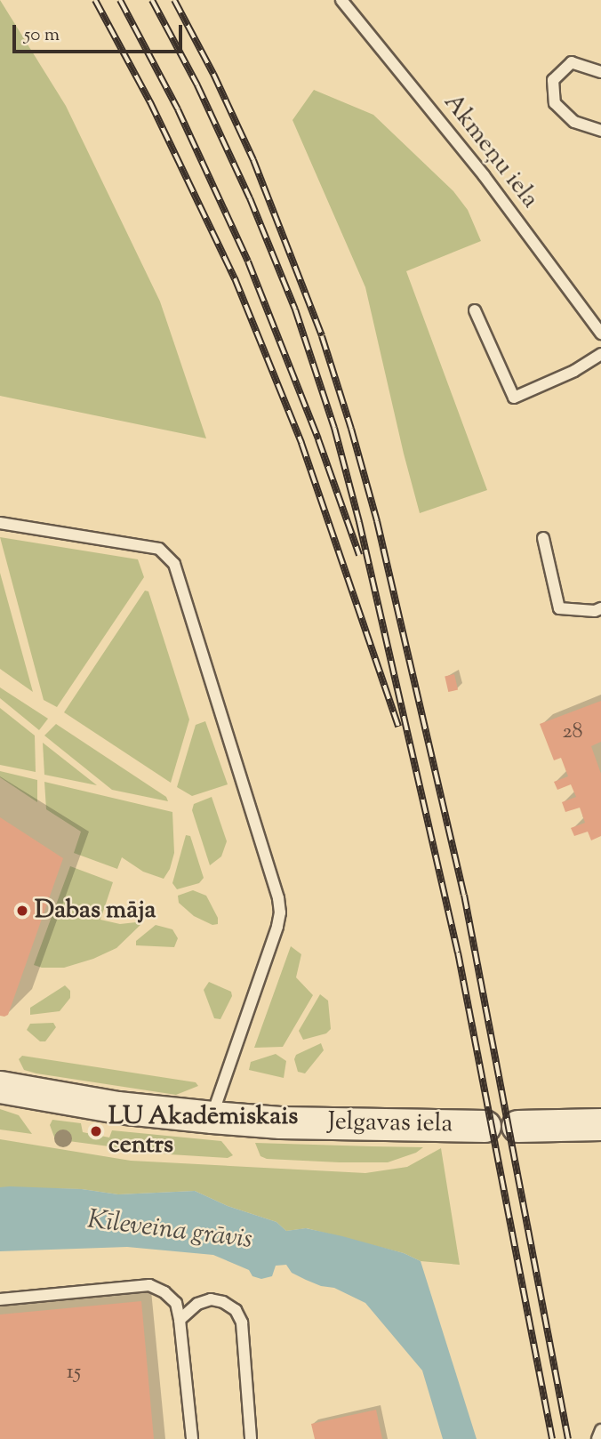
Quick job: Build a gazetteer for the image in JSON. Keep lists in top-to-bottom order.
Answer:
{
  "streets": {
    "main road": ["Jelgavas iela"],
    "lane": ["Akmeņu iela"]
  },
  "water": ["Kīleveina grāvis"],
  "places": ["Dabas māja", "LU Akadēmiskais centrs"],
  "house_numbers": ["28", "15"],
  "scale_bar": "50 m"
}
